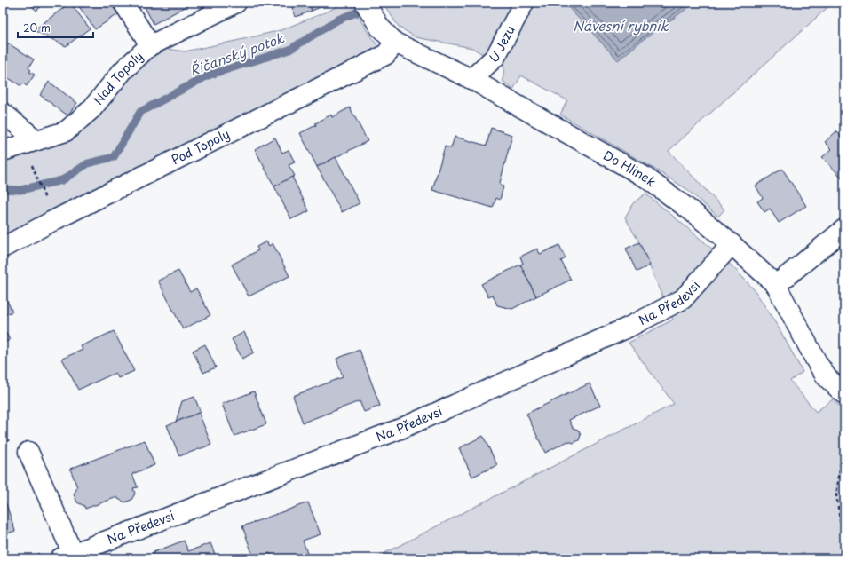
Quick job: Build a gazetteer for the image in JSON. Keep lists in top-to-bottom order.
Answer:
{
  "streets": {
    "street": [
      "U Jezu",
      "Nad Topoly",
      "Pod Topoly",
      "Do Hlinek",
      "Na Předevsi"
    ]
  },
  "crossings": [
    ["U Jezu", "Do Hlinek"],
    ["Pod Topoly", "Do Hlinek"],
    ["Do Hlinek", "Na Předevsi"]
  ],
  "water": ["Návesní rybník", "Říčanský potok"],
  "scale_bar": "20 m"
}
